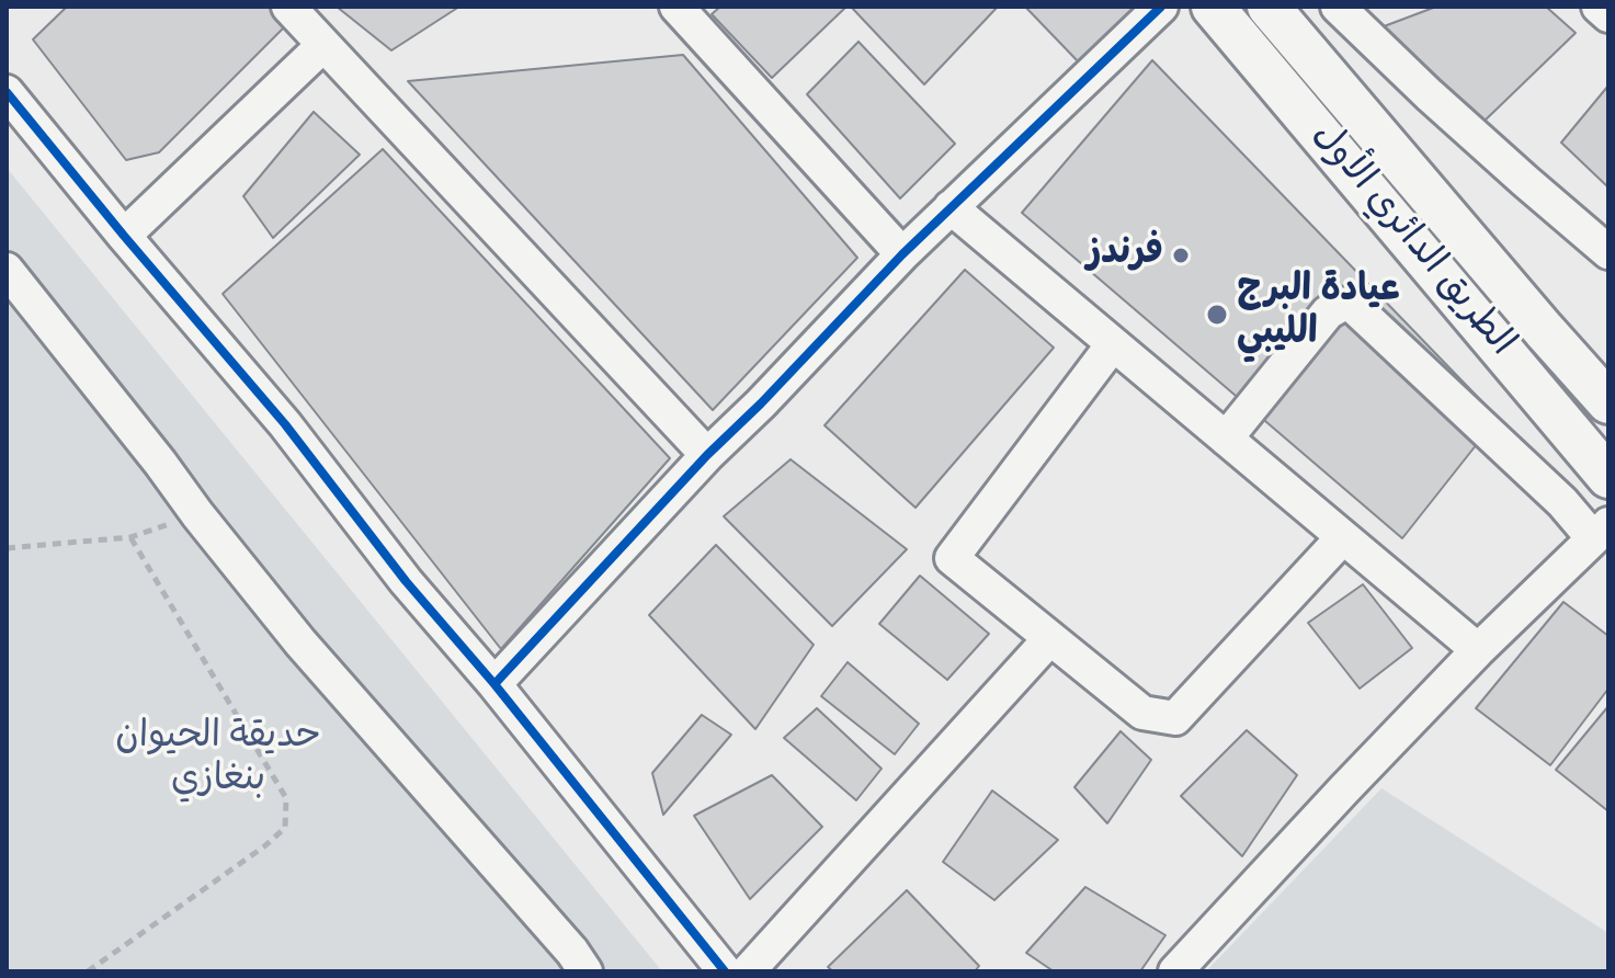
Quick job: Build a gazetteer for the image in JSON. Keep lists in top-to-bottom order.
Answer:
{
  "streets": {
    "main road": ["الطريق الدائري الأول"]
  },
  "parks": ["حديقة الحيوان بنغازي"],
  "places": ["فرندز", "عيادة البرج الليبي"]
}
